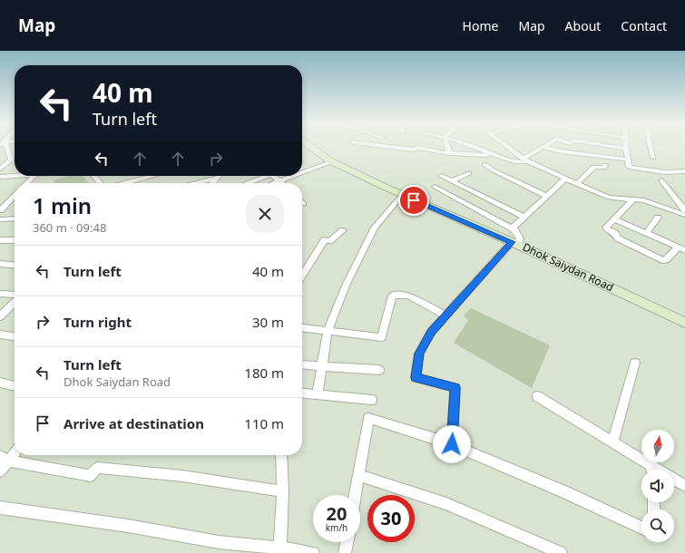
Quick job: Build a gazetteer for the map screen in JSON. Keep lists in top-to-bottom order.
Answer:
{
  "streets": {
    "main road": ["Dhok Saiydan Road"]
  },
  "north": "top",
  "page": {
    "header": "Map",
    "nav": [
      "Home",
      "Map",
      "About",
      "Contact"
    ],
    "turn": ["40 m", "Turn left"],
    "heading": ["1 min", "360 m · 09:48"],
    "list": [
      {
        "name": "Turn left",
        "value": "40 m"
      },
      {
        "name": "Turn right",
        "value": "30 m"
      },
      {
        "name": "Turn left",
        "note": "Dhok Saiydan Road",
        "value": "180 m"
      },
      {
        "name": "Arrive at destination",
        "value": "110 m"
      }
    ],
    "speed": "20 km/h",
    "limit": "30"
  }
}
